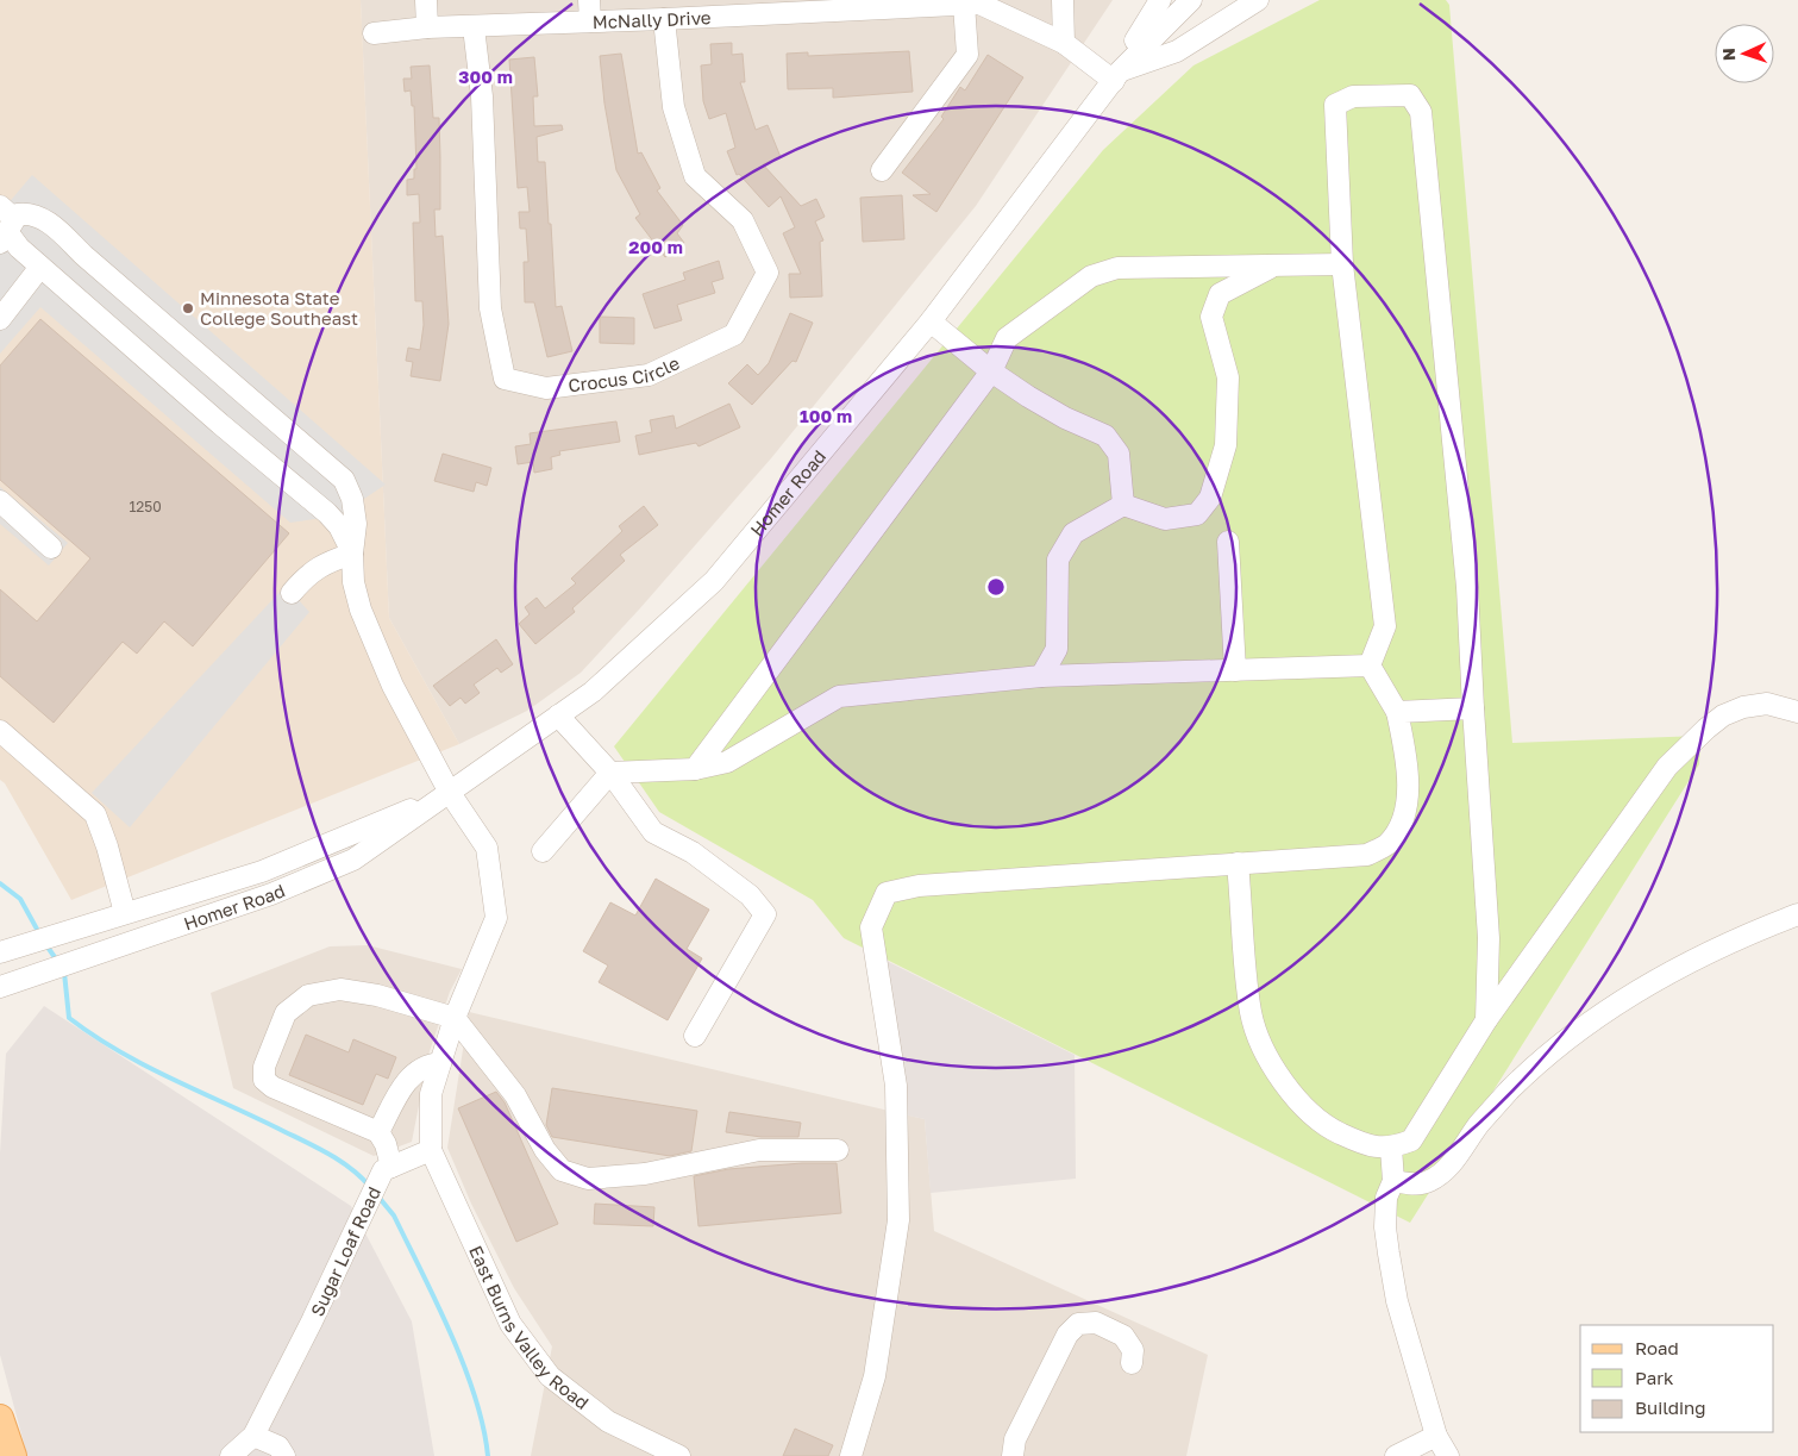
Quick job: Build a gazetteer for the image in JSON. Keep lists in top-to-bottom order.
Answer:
{
  "streets": {
    "street": [
      "McNally Drive",
      "Crocus Circle",
      "Homer Road",
      "Sugar Loaf Road",
      "East Burns Valley Road"
    ]
  },
  "crossings": [
    ["McNally Drive", "Crocus Circle"],
    ["McNally Drive", "Homer Road"],
    ["Sugar Loaf Road", "East Burns Valley Road"]
  ],
  "places": ["Minnesota State College Southeast"],
  "house_numbers": ["1250"],
  "legend": ["Road", "Park", "Building"],
  "north": "left",
  "rings": ["300 m", "200 m", "100 m"]
}
